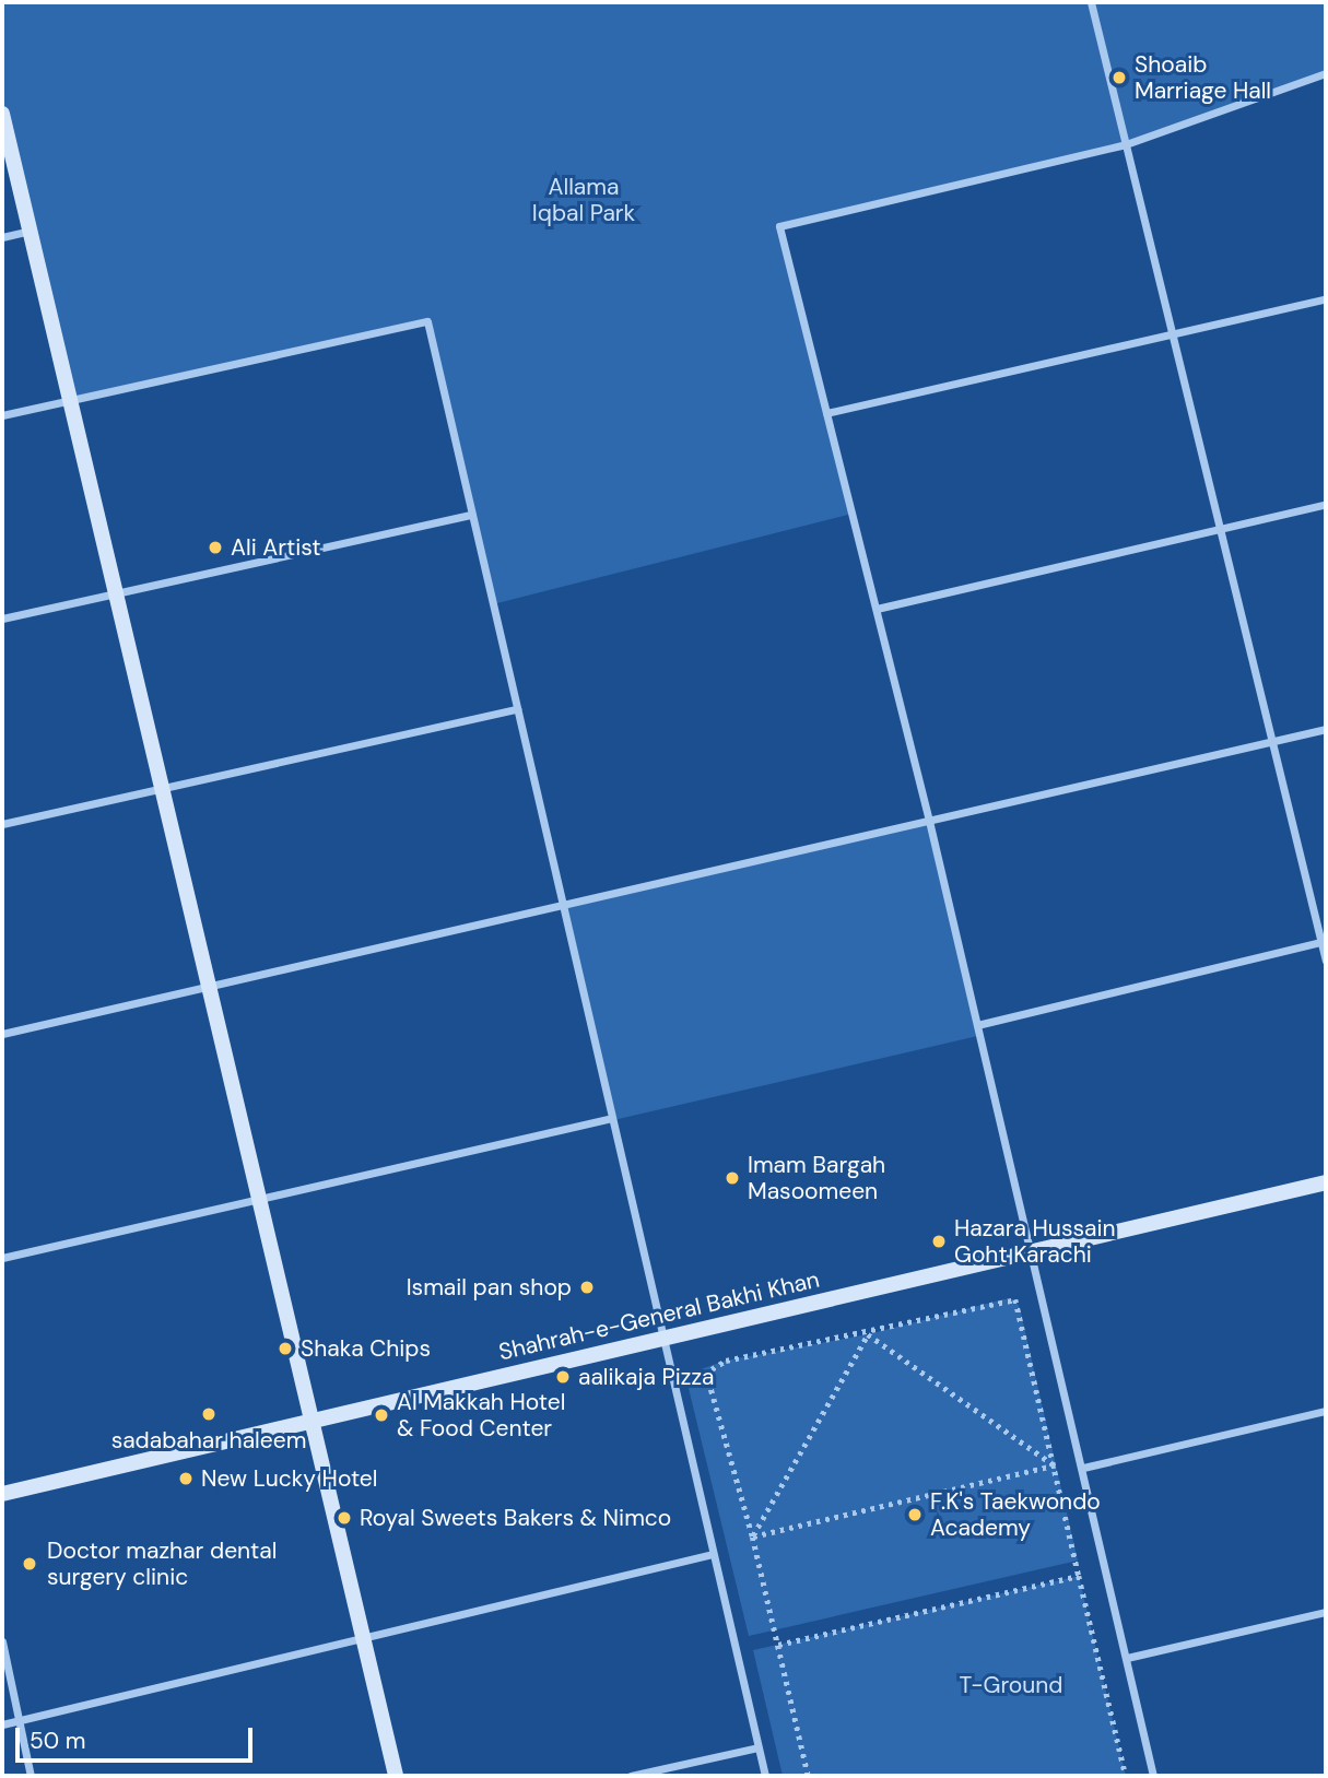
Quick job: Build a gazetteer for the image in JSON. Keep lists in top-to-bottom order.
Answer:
{
  "streets": {
    "street": ["Shahrah-e-General Bakhi Khan"]
  },
  "parks": ["Allama Iqbal Park", "T-Ground"],
  "places": [
    "Shoaib Marriage Hall",
    "Ali Artist",
    "Imam Bargah Masoomeen",
    "Hazara Hussain Goht Karachi",
    "Ismail pan shop",
    "Shaka Chips",
    "aalikaja Pizza",
    "sadabahar haleem",
    "Al Makkah Hotel & Food Center",
    "New Lucky Hotel",
    "F.K's Taekwondo Academy",
    "Royal Sweets Bakers & Nimco",
    "Doctor mazhar dental surgery clinic"
  ],
  "scale_bar": "50 m"
}
